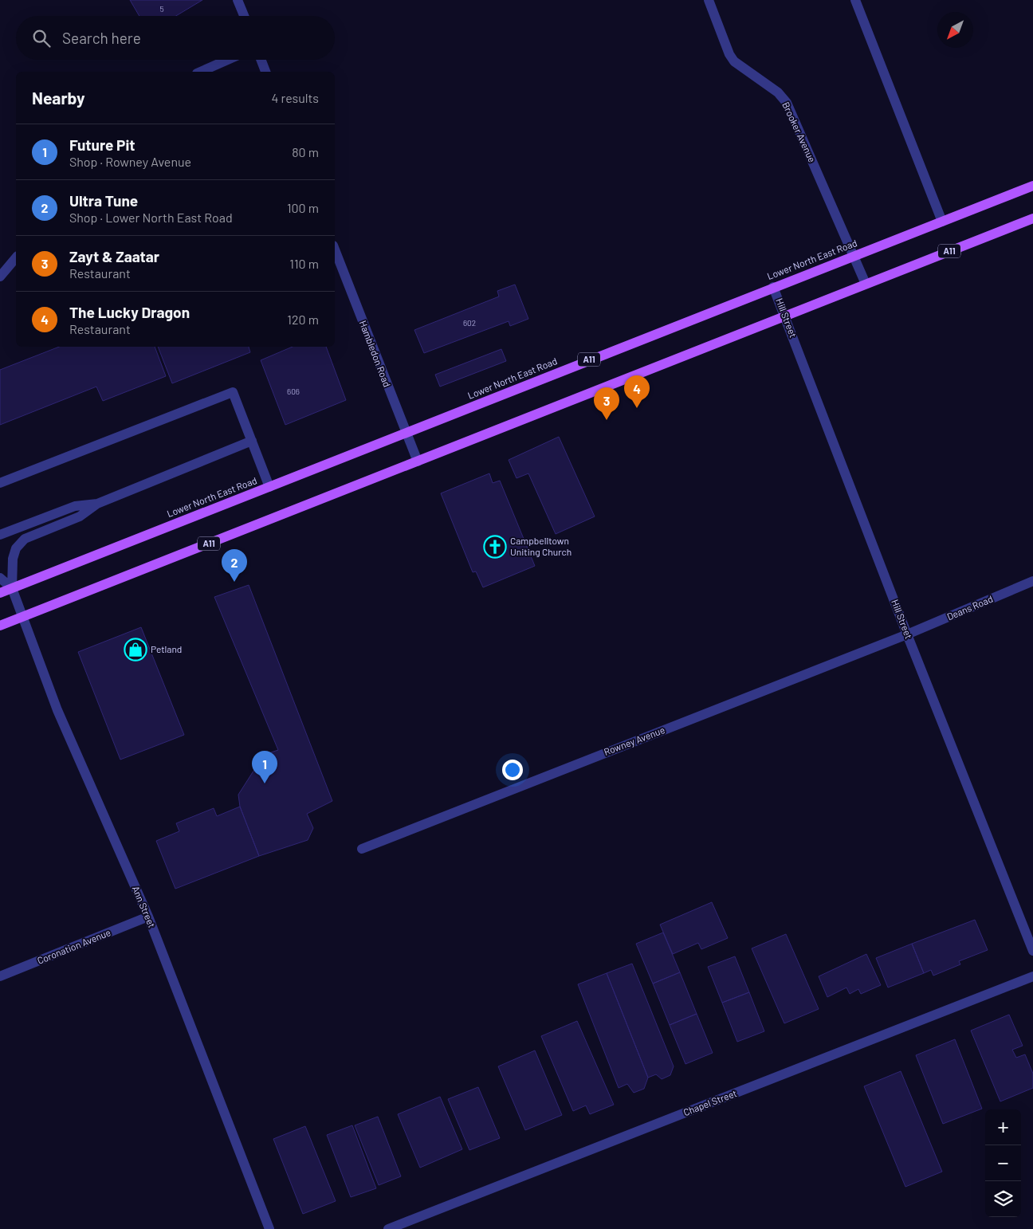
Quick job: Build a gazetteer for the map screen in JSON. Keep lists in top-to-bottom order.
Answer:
{
  "streets": {
    "main road": ["A11", "Lower North East Road"],
    "street": [
      "Brooker Avenue",
      "Hill Street",
      "Hambledon Road",
      "Deans Road",
      "Rowney Avenue",
      "Ann Street",
      "Coronation Avenue",
      "Chapel Street"
    ]
  },
  "crossings": [
    ["Brooker Avenue", "A11"],
    ["Brooker Avenue", "Lower North East Road"],
    ["A11", "Hill Street"],
    ["A11", "Hambledon Road"],
    ["A11", "Ann Street"],
    ["Lower North East Road", "Hill Street"],
    ["Lower North East Road", "Hambledon Road"],
    ["Lower North East Road", "Ann Street"],
    ["Hill Street", "Deans Road"],
    ["Hill Street", "Rowney Avenue"],
    ["Deans Road", "Rowney Avenue"],
    ["Ann Street", "Coronation Avenue"]
  ],
  "places": {
    "church": ["Campbelltown Uniting Church"],
    "shop": ["Petland"]
  },
  "house_numbers": ["5", "602", "606"],
  "north": "bottom left",
  "page": {
    "search": "Search here",
    "heading": ["Nearby", "4 results"],
    "list": [
      {
        "mark": "1",
        "name": "Future Pit",
        "note": "Shop · Rowney Avenue",
        "value": "80 m"
      },
      {
        "mark": "2",
        "name": "Ultra Tune",
        "note": "Shop · Lower North East Road",
        "value": "100 m"
      },
      {
        "mark": "3",
        "name": "Zayt & Zaatar",
        "note": "Restaurant",
        "value": "110 m"
      },
      {
        "mark": "4",
        "name": "The Lucky Dragon",
        "note": "Restaurant",
        "value": "120 m"
      }
    ],
    "pins": [
      "4",
      "3",
      "2",
      "1"
    ],
    "map_buttons": ["+", "−"]
  }
}
